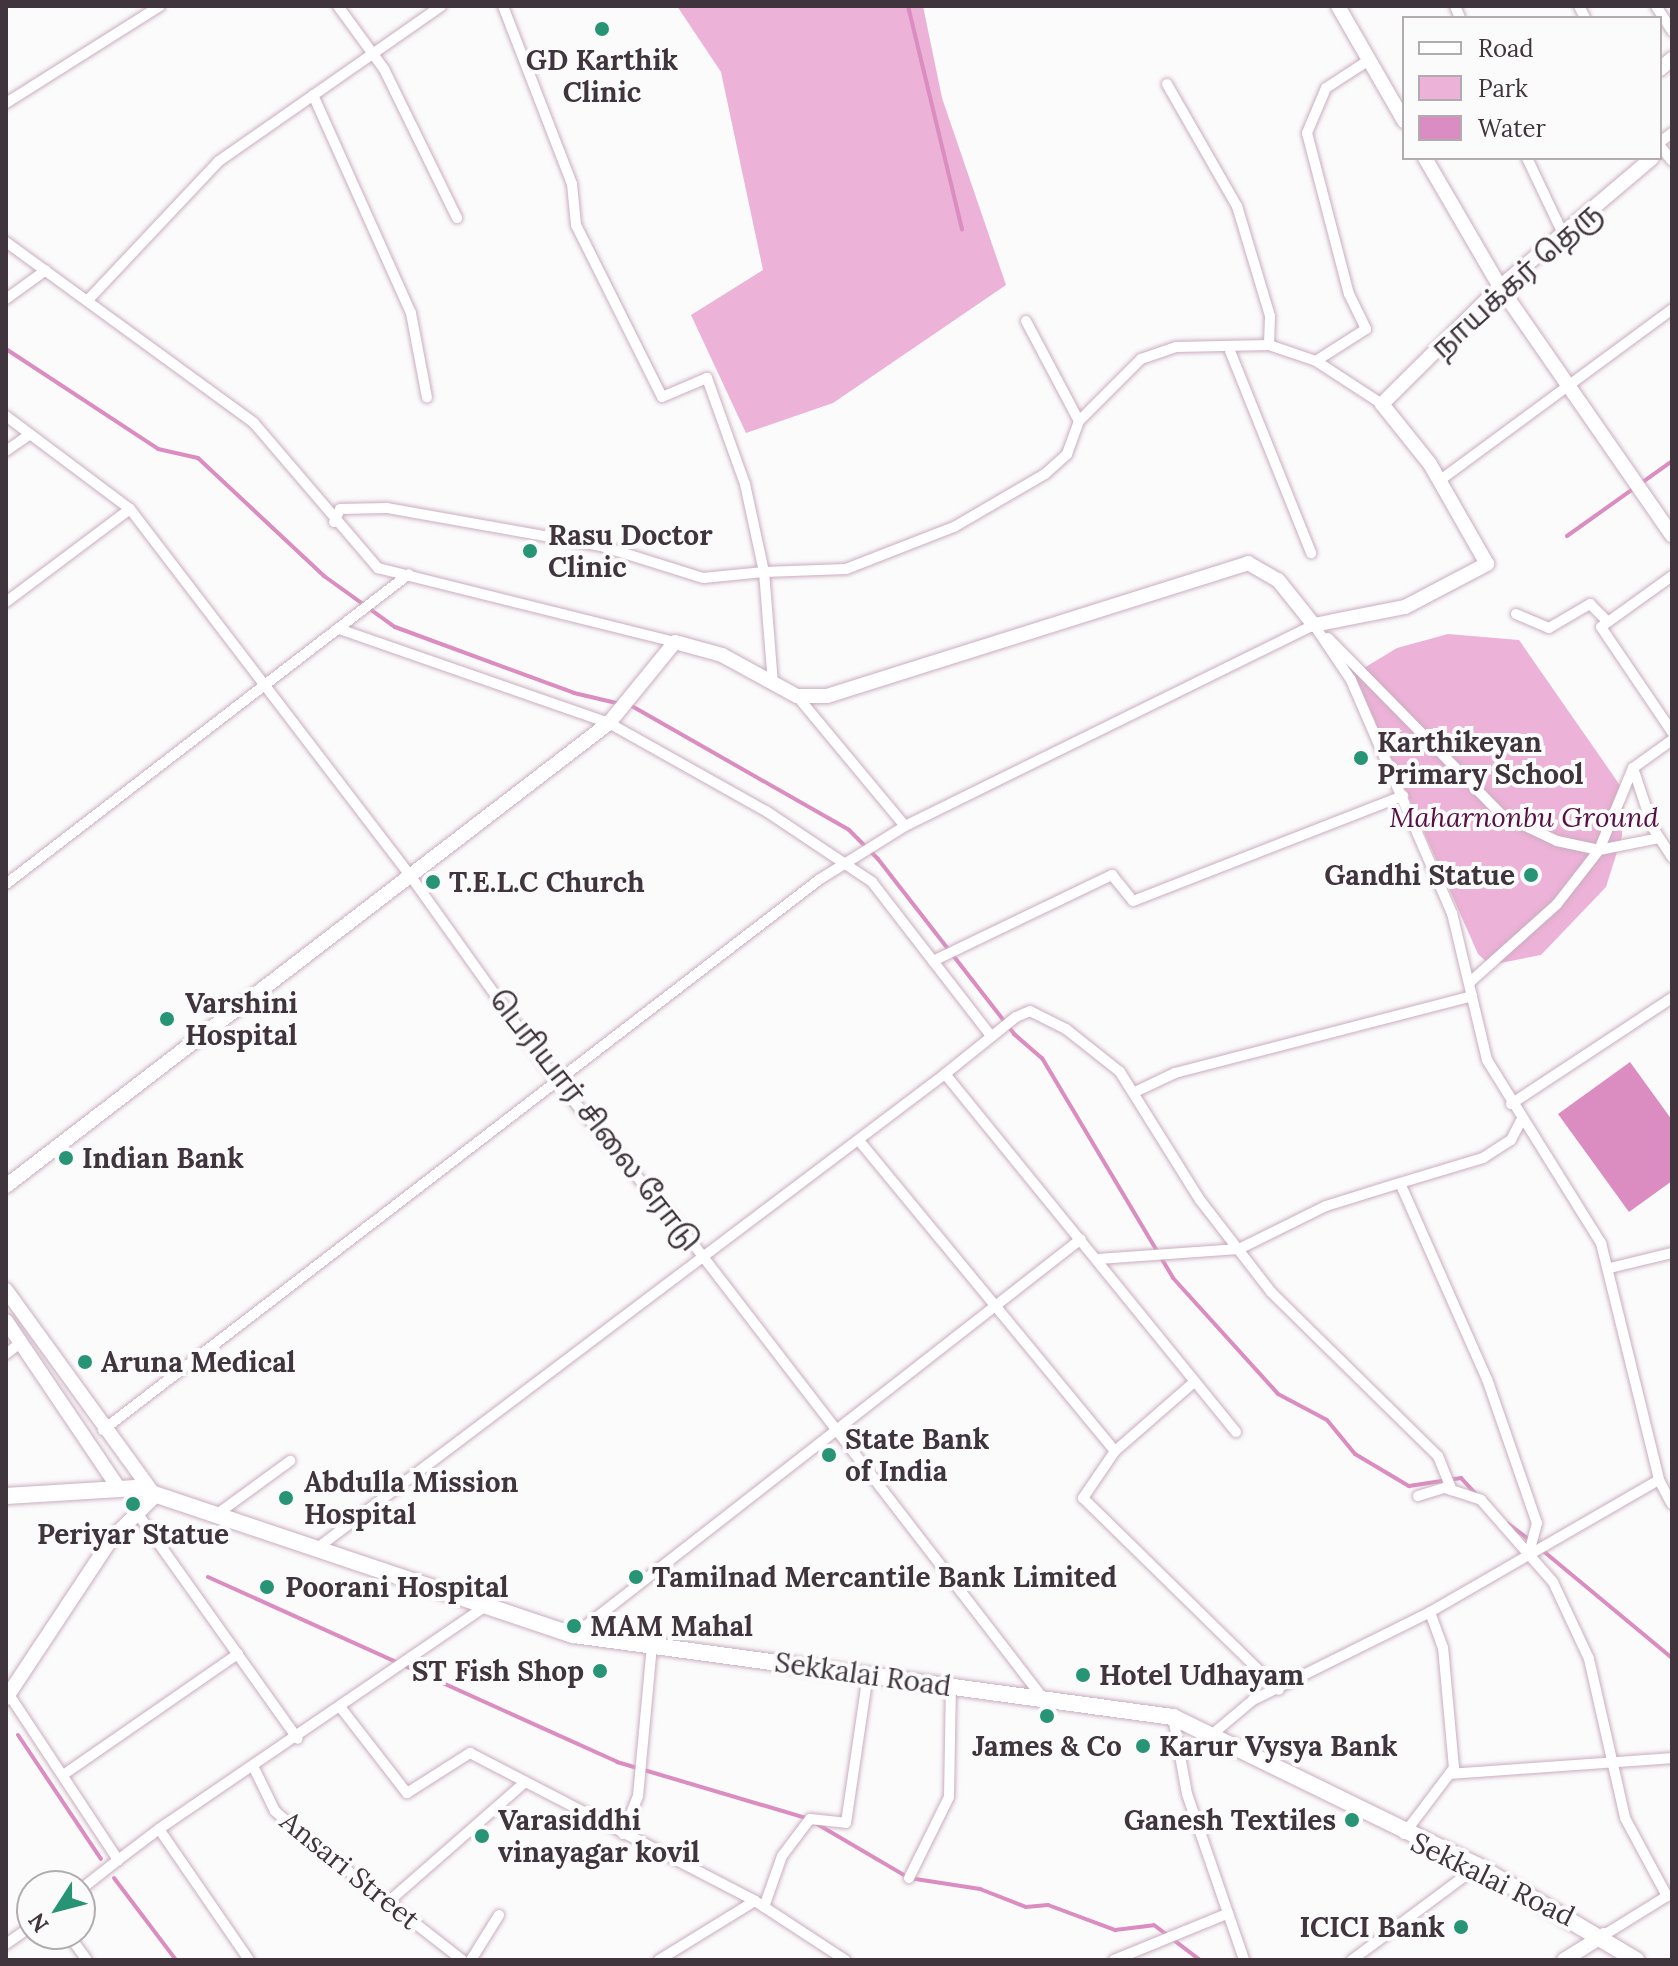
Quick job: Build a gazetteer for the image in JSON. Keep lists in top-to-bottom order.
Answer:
{
  "streets": {
    "main road": ["Sekkalai Road"],
    "street": ["நாயக்கர் தெரு", "பெரியார் சிலை ரோடு", "Ansari Street"]
  },
  "crossings": [
    ["பெரியார் சிலை ரோடு", "Sekkalai Road"]
  ],
  "parks": ["Maharnonbu Ground"],
  "places": [
    "GD Karthik Clinic",
    "Rasu Doctor Clinic",
    "Karthikeyan Primary School",
    "Gandhi Statue",
    "T.E.L.C Church",
    "Varshini Hospital",
    "Indian Bank",
    "Aruna Medical",
    "State Bank of India",
    "Abdulla Mission Hospital",
    "Periyar Statue",
    "Tamilnad Mercantile Bank Limited",
    "Poorani Hospital",
    "MAM Mahal",
    "ST Fish Shop",
    "Hotel Udhayam",
    "James & Co",
    "Karur Vysya Bank",
    "Ganesh Textiles",
    "Varasiddhi vinayagar kovil",
    "ICICI Bank"
  ],
  "legend": ["Road", "Park", "Water"],
  "north": "bottom left"
}
